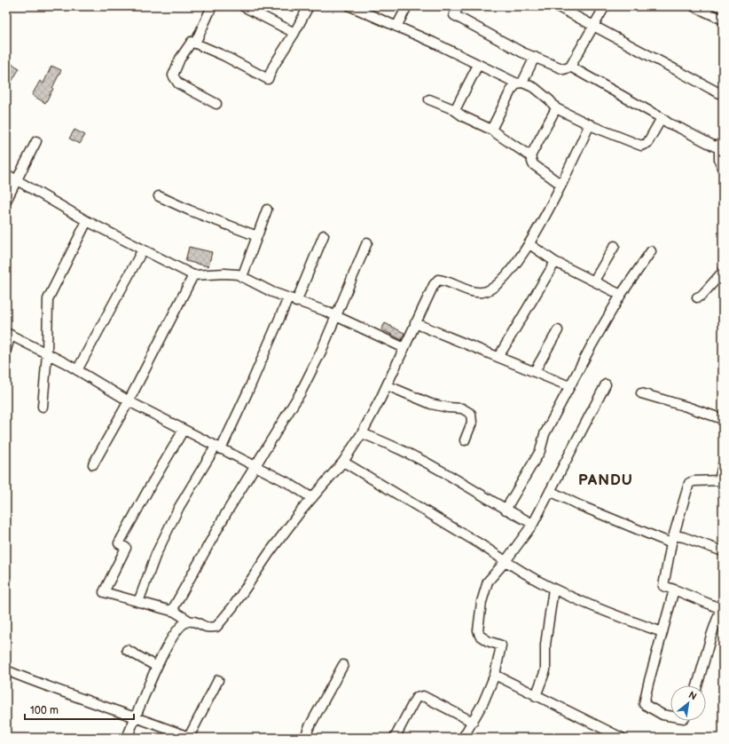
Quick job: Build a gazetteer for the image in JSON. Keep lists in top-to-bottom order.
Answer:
{
  "districts": ["PANDU"],
  "scale_bar": "100 m",
  "north": "top right"
}
